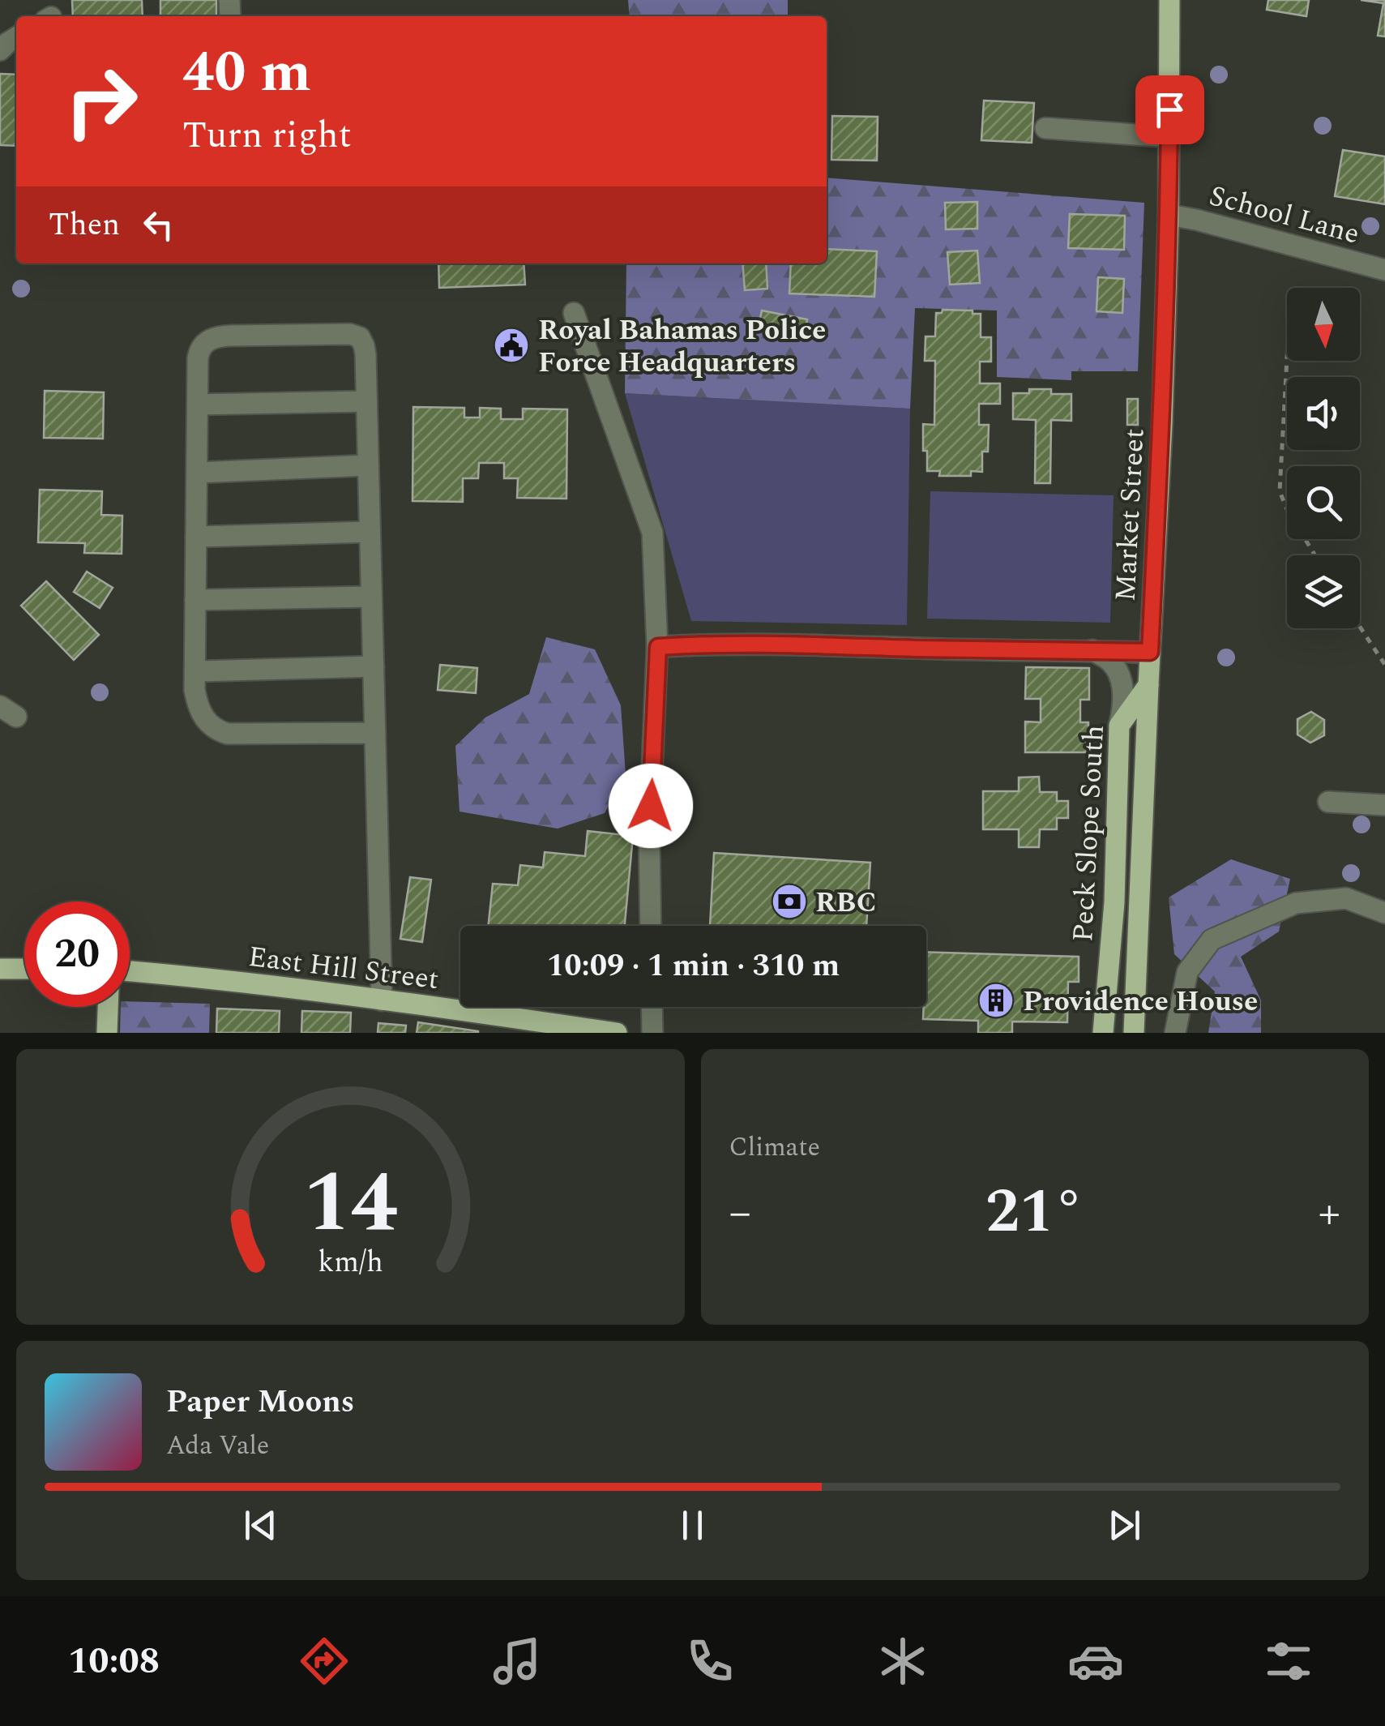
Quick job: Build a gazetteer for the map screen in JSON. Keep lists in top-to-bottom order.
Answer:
{
  "streets": {
    "main road": ["Market Street", "Peck Slope South", "East Hill Street"],
    "street": ["School Lane"]
  },
  "crossings": [
    ["School Lane", "Market Street"]
  ],
  "places": {
    "public building": ["Royal Bahamas Police Force Headquarters"],
    "bank": ["RBC"],
    "building": ["Providence House"]
  },
  "north": "bottom",
  "page": {
    "turn": ["40 m", "Turn right"],
    "then": "Then",
    "limit": "20",
    "trip": "10:09 · 1 min · 310 m",
    "tile": "Climate",
    "heat": ["−", "21°", "+"],
    "song": ["Paper Moons", "Ada Vale"],
    "tabs": "10:08",
    "gauge": ["14", "km/h"]
  }
}
